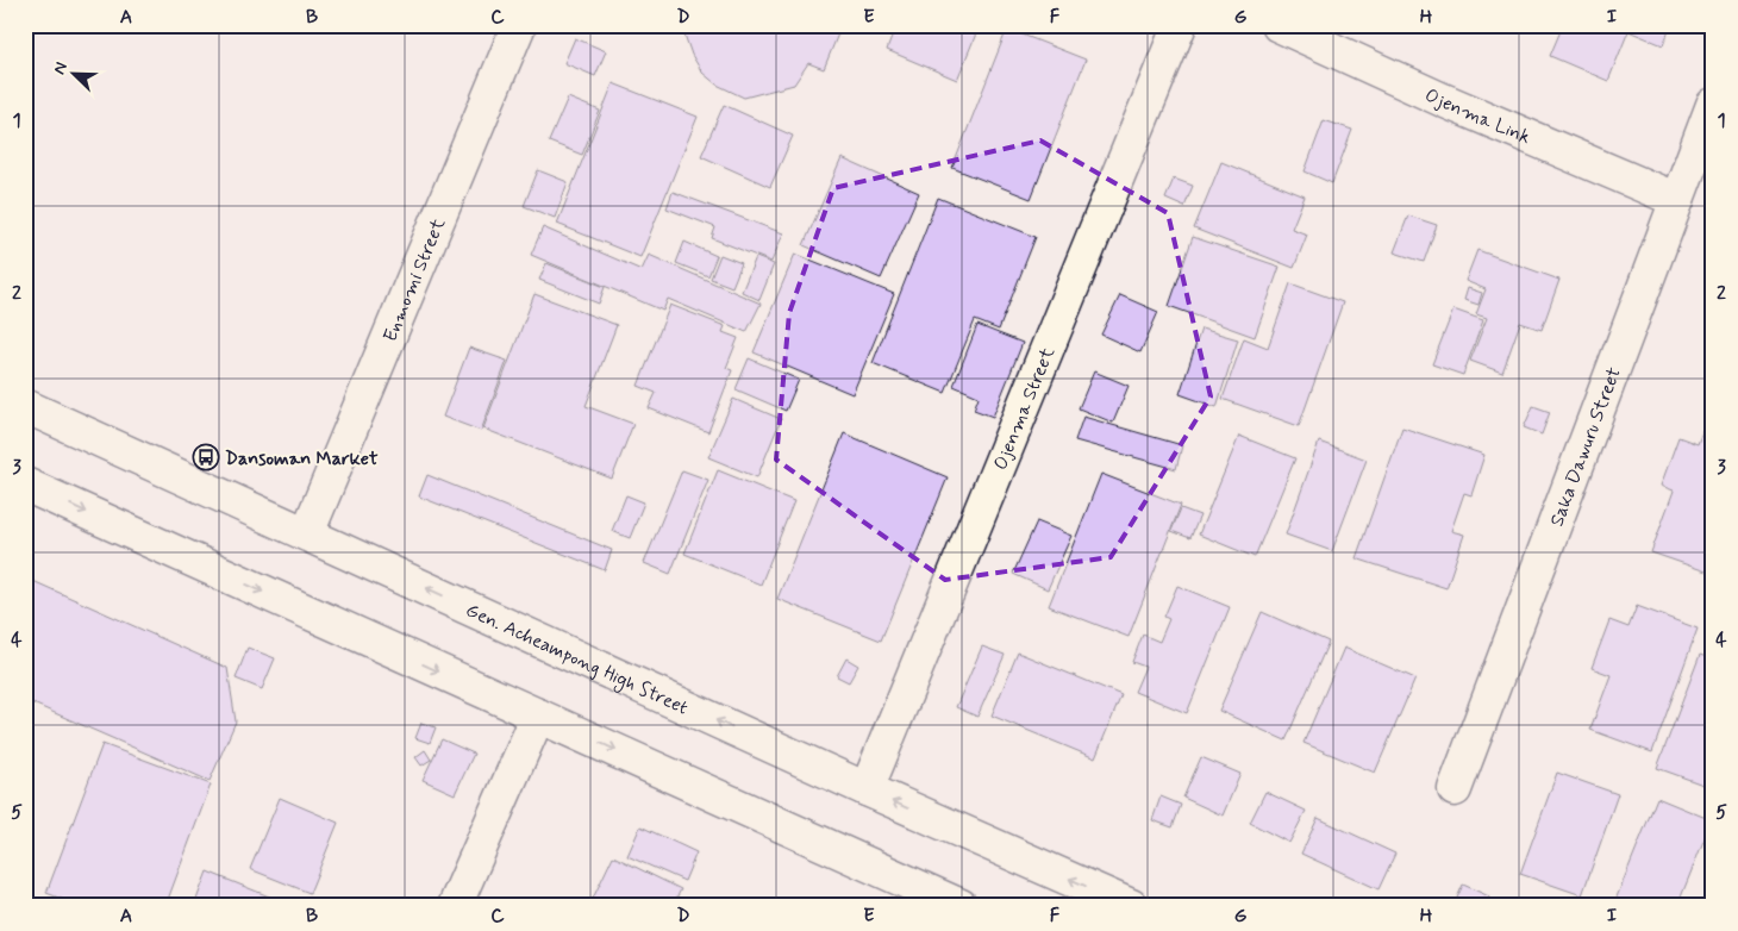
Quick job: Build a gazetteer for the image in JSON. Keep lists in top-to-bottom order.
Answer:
{
  "streets": {
    "street": [
      "Ojenma Link",
      "Enmomi Street",
      "Ojenma Street",
      "Saka Dawuru Street",
      "Gen. Acheampong High Street"
    ]
  },
  "crossings": [
    ["Ojenma Link", "Saka Dawuru Street"],
    ["Enmomi Street", "Gen. Acheampong High Street"],
    ["Ojenma Street", "Gen. Acheampong High Street"]
  ],
  "places": {
    "bus stop": ["Dansoman Market"]
  },
  "north": "top left",
  "grid": {
    "columns": [
      "A",
      "B",
      "C",
      "D",
      "E",
      "F",
      "G",
      "H",
      "I"
    ],
    "rows": [
      "1",
      "2",
      "3",
      "4",
      "5"
    ]
  }
}
